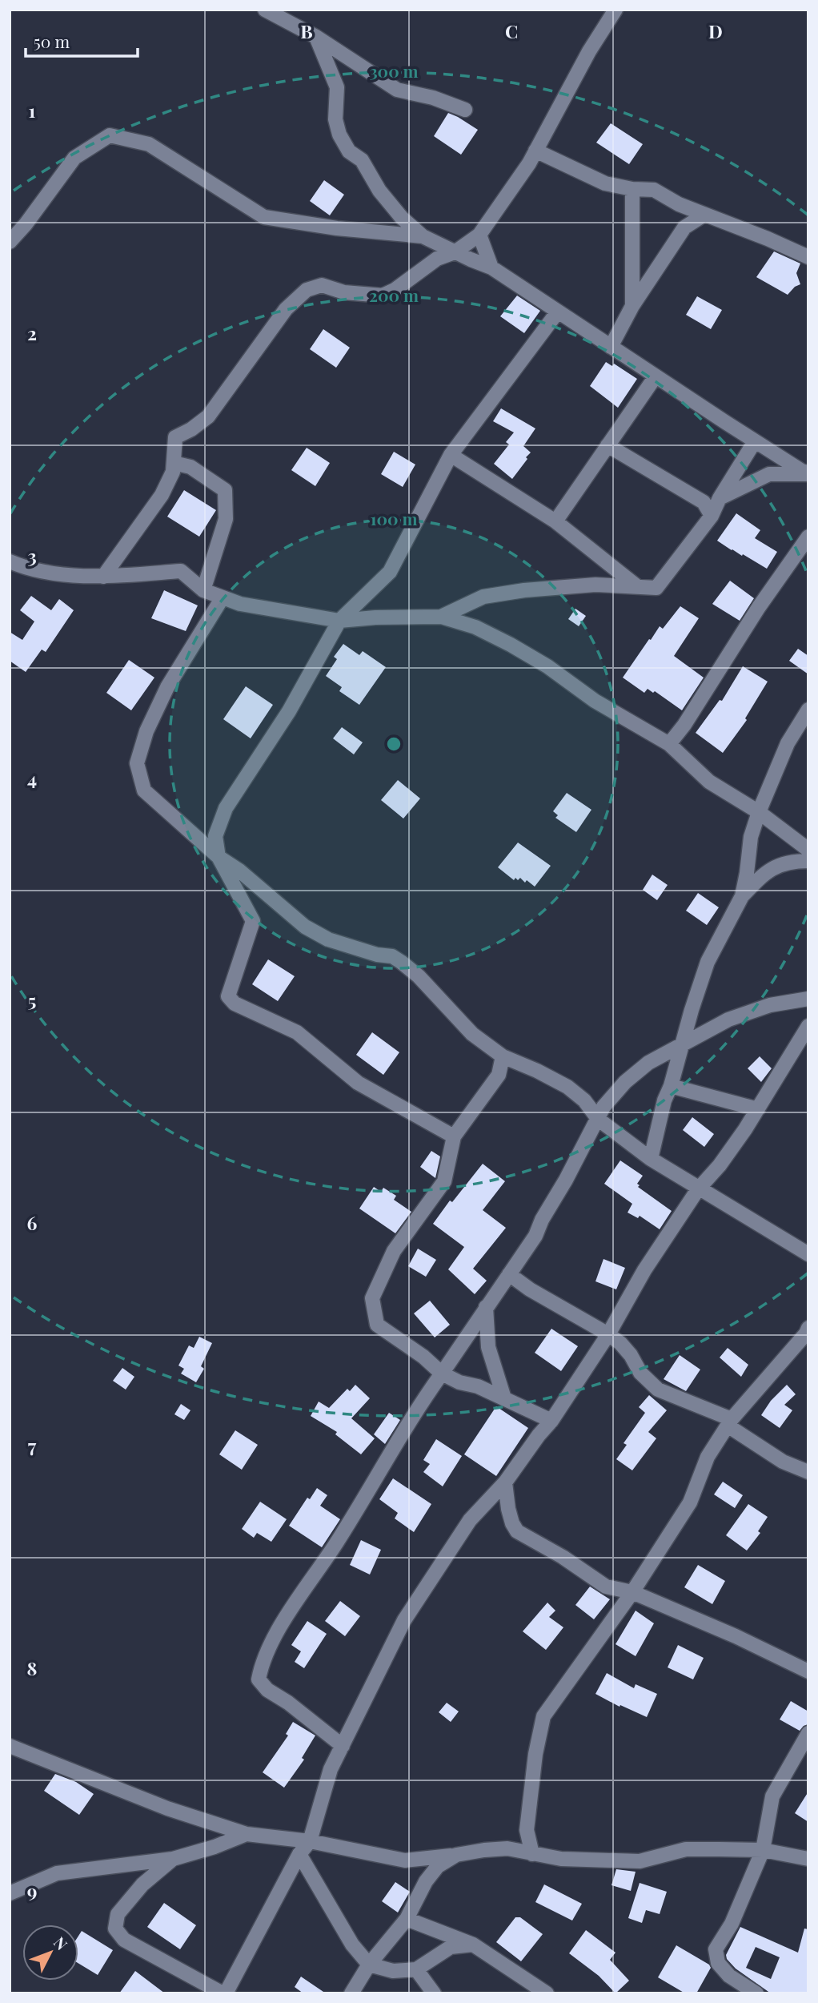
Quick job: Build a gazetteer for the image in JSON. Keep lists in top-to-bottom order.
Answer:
{
  "scale_bar": "50 m",
  "north": "top right",
  "grid": {
    "columns": ["B", "C", "D"],
    "rows": [
      "1",
      "2",
      "3",
      "4",
      "5",
      "6",
      "7",
      "8",
      "9"
    ]
  },
  "rings": ["300 m", "200 m", "100 m"]
}
